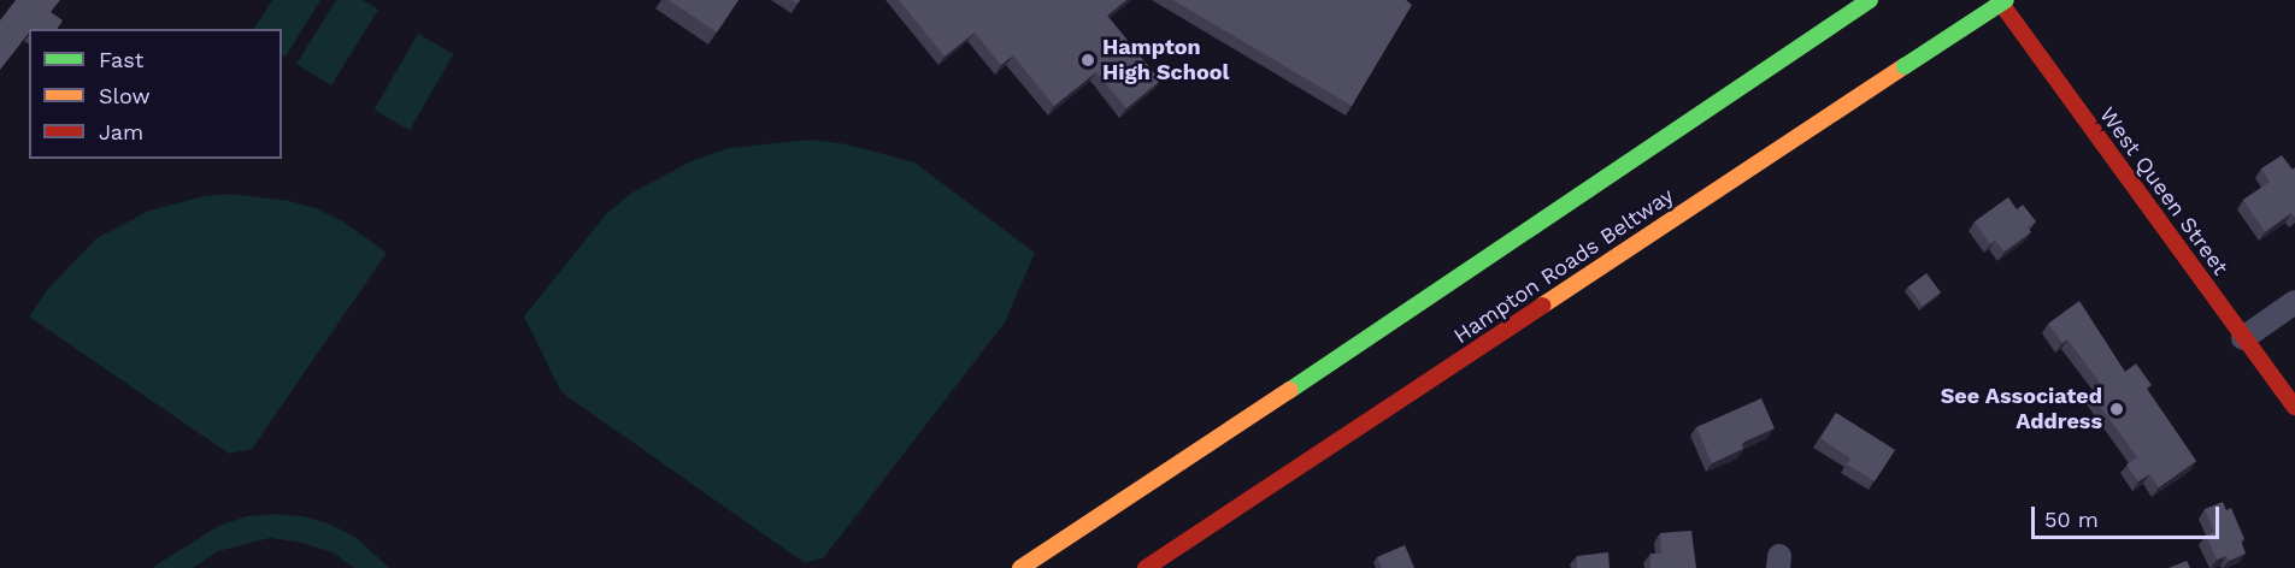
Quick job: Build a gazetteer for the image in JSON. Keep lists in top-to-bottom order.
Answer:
{
  "streets": {
    "main road": ["West Queen Street", "Hampton Roads Beltway"]
  },
  "places": ["Hampton High School", "See Associated Address"],
  "legend": ["Fast", "Slow", "Jam"],
  "scale_bar": "50 m"
}
